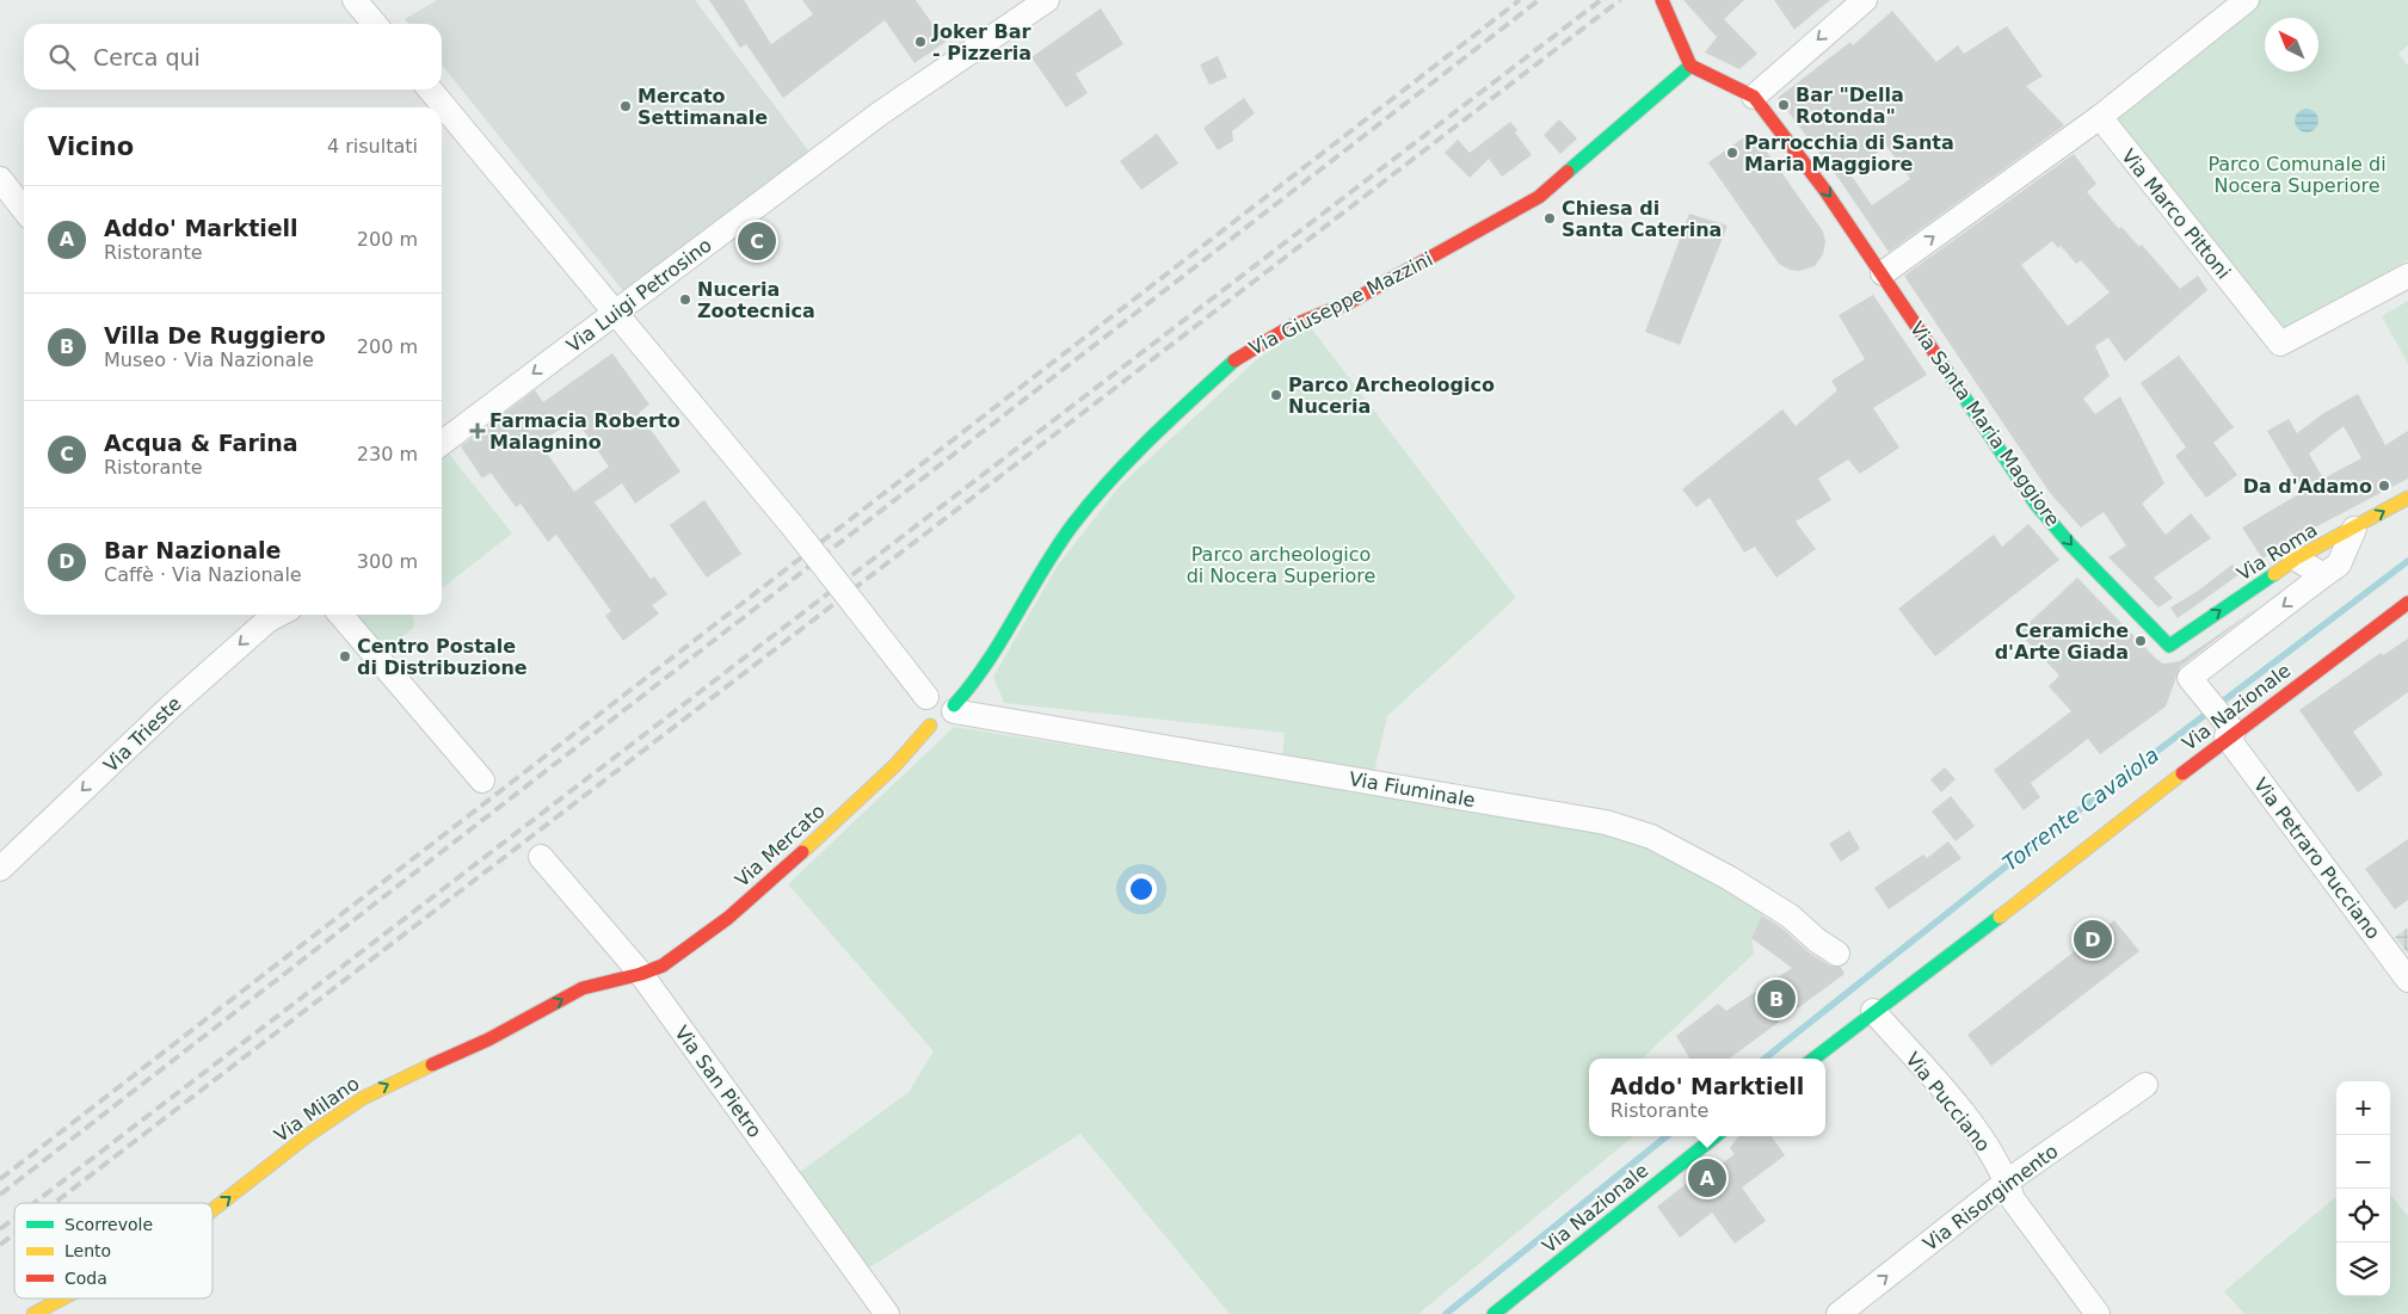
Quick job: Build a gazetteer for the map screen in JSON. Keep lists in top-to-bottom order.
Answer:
{
  "streets": {
    "street": [
      "Via Marco Pittoni",
      "Via Luigi Petrosino",
      "Via Giuseppe Mazzini",
      "Via Santa Maria Maggiore",
      "Via Roma",
      "Via Nazionale",
      "Via Trieste",
      "Via Fiuminale",
      "Via Mercato",
      "Via Petraro Pucciano",
      "Via San Pietro",
      "Via Pucciano",
      "Via Milano",
      "Via Risorgimento"
    ]
  },
  "crossings": [
    ["Via Giuseppe Mazzini", "Via Santa Maria Maggiore"],
    ["Via Giuseppe Mazzini", "Via Fiuminale"],
    ["Via Giuseppe Mazzini", "Via Mercato"],
    ["Via Santa Maria Maggiore", "Via Roma"],
    ["Via Nazionale", "Via Petraro Pucciano"],
    ["Via Nazionale", "Via Pucciano"],
    ["Via Fiuminale", "Via Mercato"],
    ["Via Mercato", "Via San Pietro"],
    ["Via Mercato", "Via Milano"],
    ["Via San Pietro", "Via Milano"],
    ["Via Pucciano", "Via Risorgimento"]
  ],
  "one_way": [
    "Via Santa Maria Maggiore",
    "Via Roma",
    "Via Trieste",
    "Via Milano",
    "Via Risorgimento"
  ],
  "water": ["Torrente Cavaiola"],
  "parks": ["Parco Comunale di Nocera Superiore", "Parco archeologico di Nocera Superiore"],
  "places": {
    "other": [
      "Joker Bar - Pizzeria",
      "Bar \"Della Rotonda\"",
      "Mercato Settimanale",
      "Parrocchia di Santa Maria Maggiore",
      "Chiesa di Santa Caterina",
      "Nuceria Zootecnica",
      "Parco Archeologico Nuceria",
      "Da d'Adamo",
      "Ceramiche d'Arte Giada",
      "Centro Postale di Distribuzione"
    ],
    "health": ["Farmacia Roberto Malagnino"]
  },
  "legend": ["Scorrevole", "Lento", "Coda"],
  "north": "top left",
  "page": {
    "search": "Cerca qui",
    "heading": ["Vicino", "4 risultati"],
    "list": [
      {
        "mark": "A",
        "name": "Addo' Marktiell",
        "note": "Ristorante",
        "value": "200 m"
      },
      {
        "mark": "B",
        "name": "Villa De Ruggiero",
        "note": "Museo · Via Nazionale",
        "value": "200 m"
      },
      {
        "mark": "C",
        "name": "Acqua & Farina",
        "note": "Ristorante",
        "value": "230 m"
      },
      {
        "mark": "D",
        "name": "Bar Nazionale",
        "note": "Caffè · Via Nazionale",
        "value": "300 m"
      }
    ],
    "pins": [
      "C",
      "D",
      "B",
      "A"
    ],
    "popup": ["Addo' Marktiell", "Ristorante"],
    "map_buttons": ["+", "−"]
  }
}
